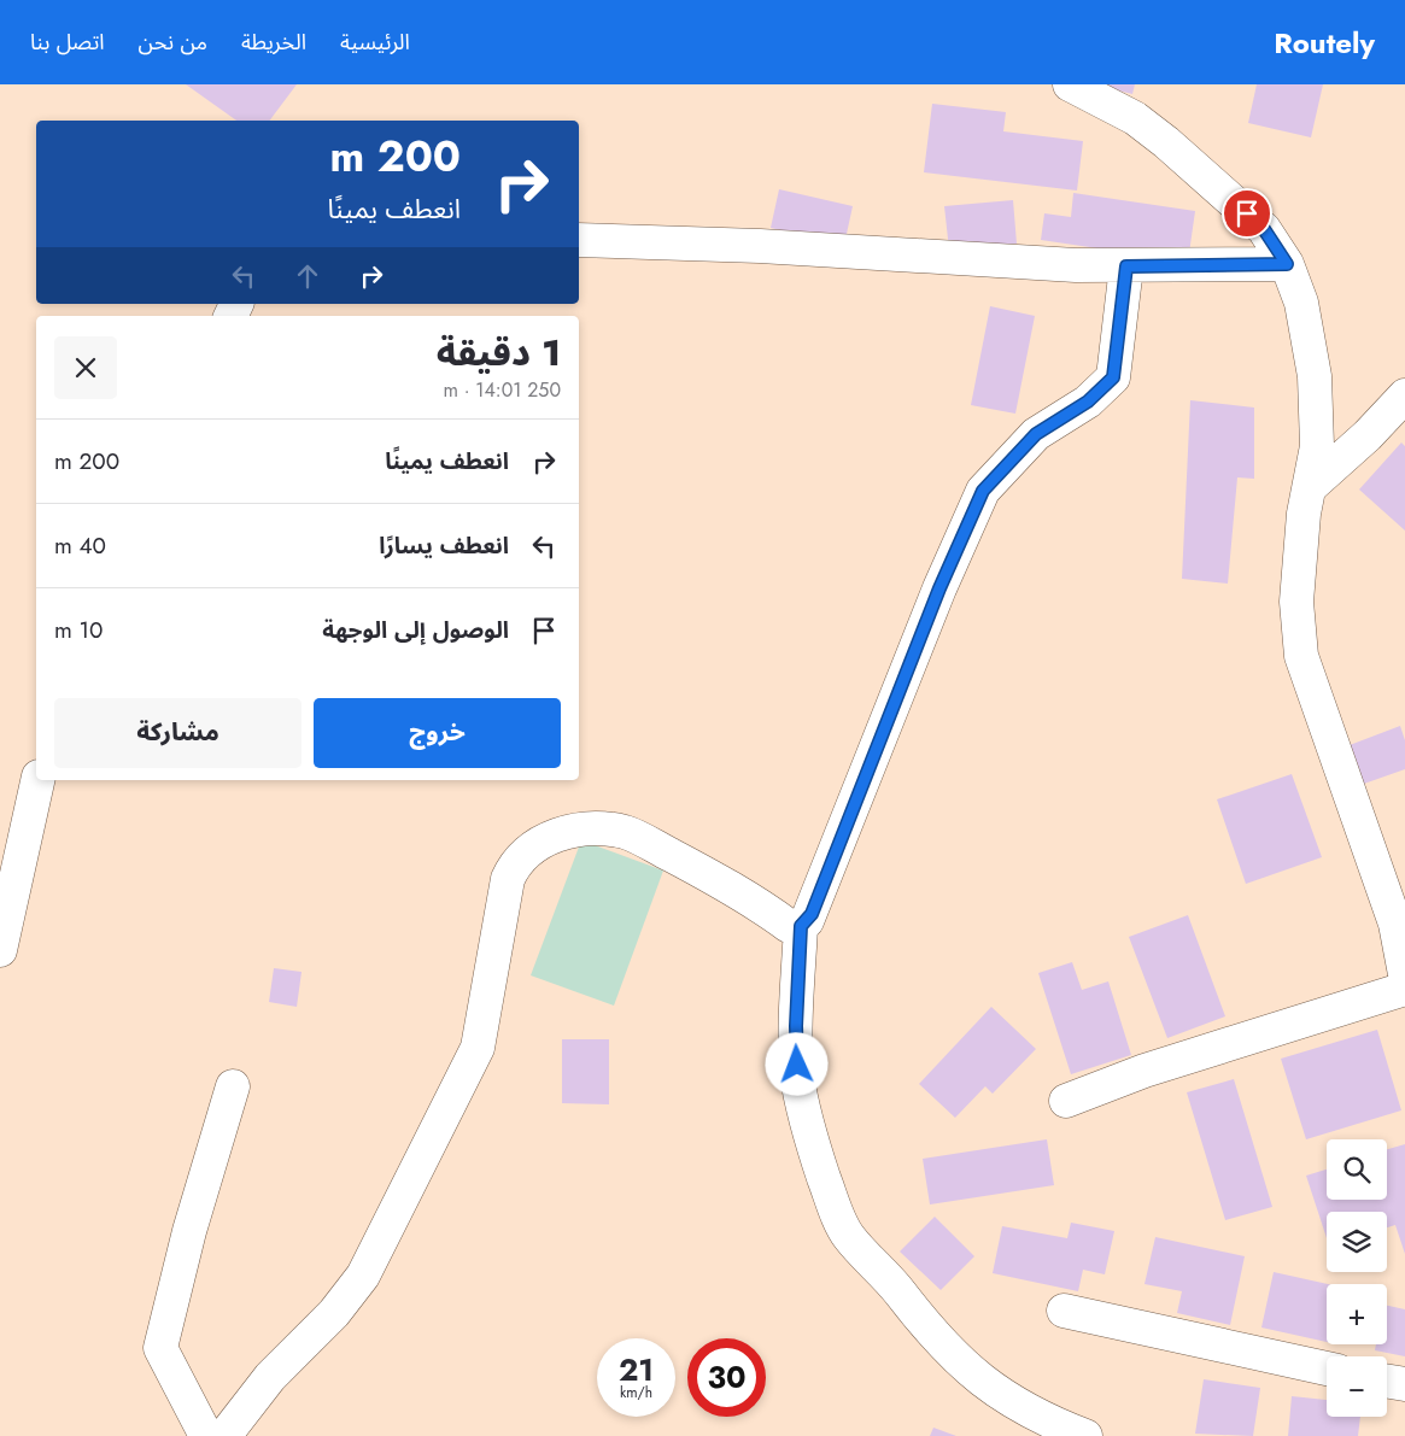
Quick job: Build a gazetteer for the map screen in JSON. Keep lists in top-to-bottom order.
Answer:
{
  "page": {
    "header": "Routely",
    "nav": [
      "الرئيسية",
      "الخريطة",
      "من نحن",
      "اتصل بنا"
    ],
    "turn": ["200 m", "انعطف يمينًا"],
    "heading": ["1 دقيقة", "250 m · 14:01"],
    "list": [
      {
        "name": "انعطف يمينًا",
        "value": "200 m"
      },
      {
        "name": "انعطف يسارًا",
        "value": "40 m"
      },
      {
        "name": "الوصول إلى الوجهة",
        "value": "10 m"
      }
    ],
    "buttons": ["خروج", "مشاركة"],
    "map_buttons": ["+", "−"],
    "speed": "21 km/h",
    "limit": "30"
  }
}
